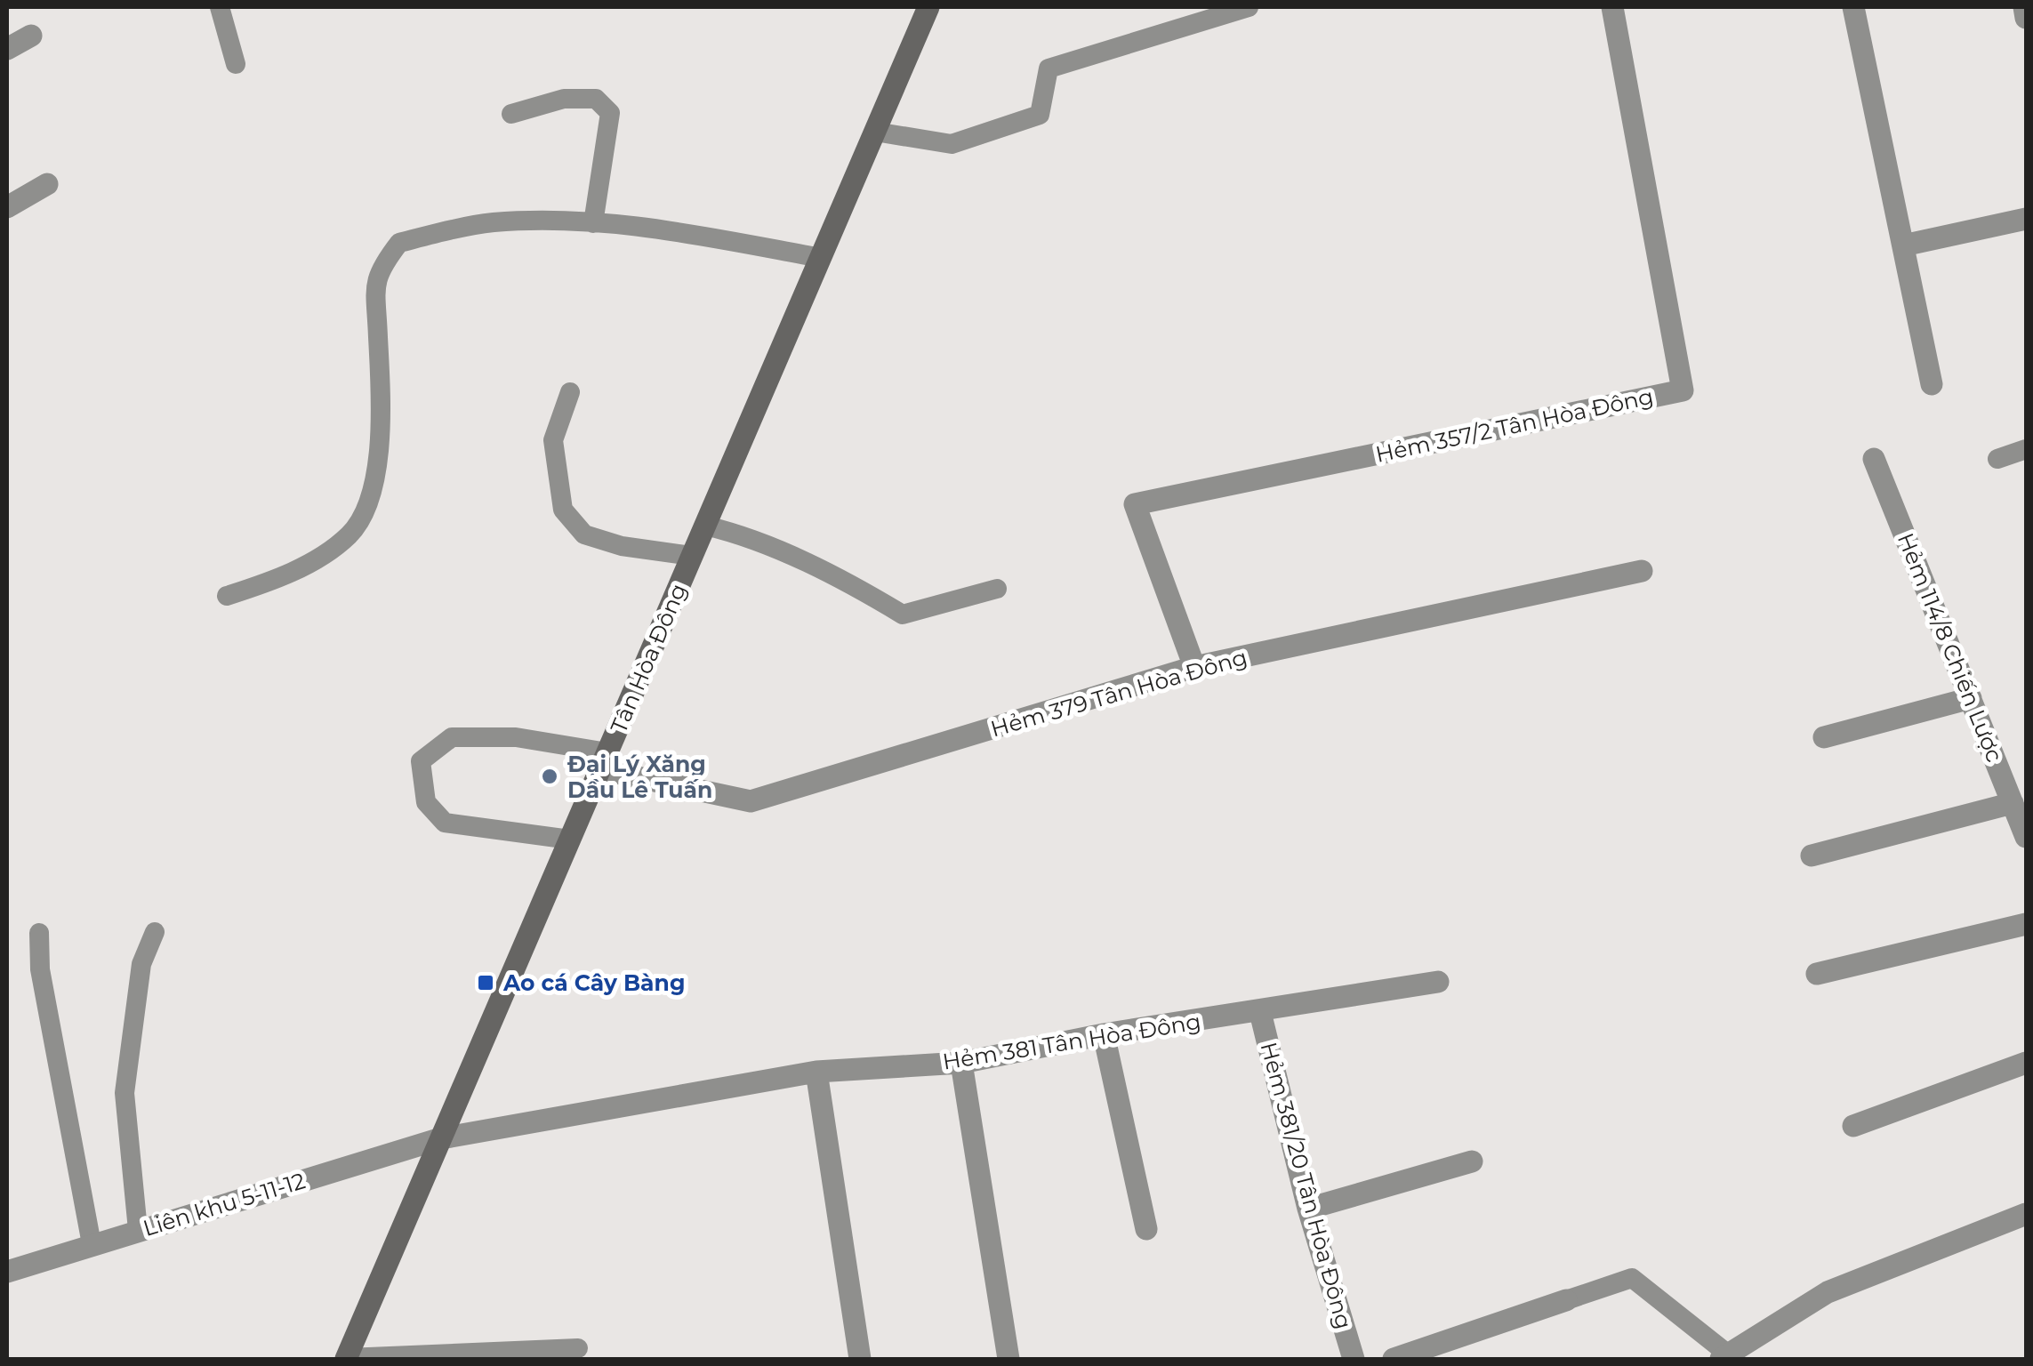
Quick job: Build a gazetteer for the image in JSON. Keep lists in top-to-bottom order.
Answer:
{
  "streets": {
    "street": [
      "Hẻm 357/2 Tân Hòa Đông",
      "Hẻm 114/8 Chiến Lược",
      "Tân Hòa Đông",
      "Hẻm 379 Tân Hòa Đông",
      "Hẻm 381 Tân Hòa Đông",
      "Hẻm 381/20 Tân Hòa Đông",
      "Liên khu 5-11-12"
    ]
  },
  "crossings": [
    ["Hẻm 357/2 Tân Hòa Đông", "Hẻm 379 Tân Hòa Đông"],
    ["Tân Hòa Đông", "Hẻm 379 Tân Hòa Đông"],
    ["Tân Hòa Đông", "Hẻm 381 Tân Hòa Đông"],
    ["Tân Hòa Đông", "Liên khu 5-11-12"],
    ["Hẻm 381 Tân Hòa Đông", "Hẻm 381/20 Tân Hòa Đông"],
    ["Hẻm 381 Tân Hòa Đông", "Liên khu 5-11-12"]
  ],
  "places": {
    "other": ["Đại Lý Xăng Dầu Lê Tuấn"],
    "transit": ["Ao cá Cây Bàng"]
  }
}
